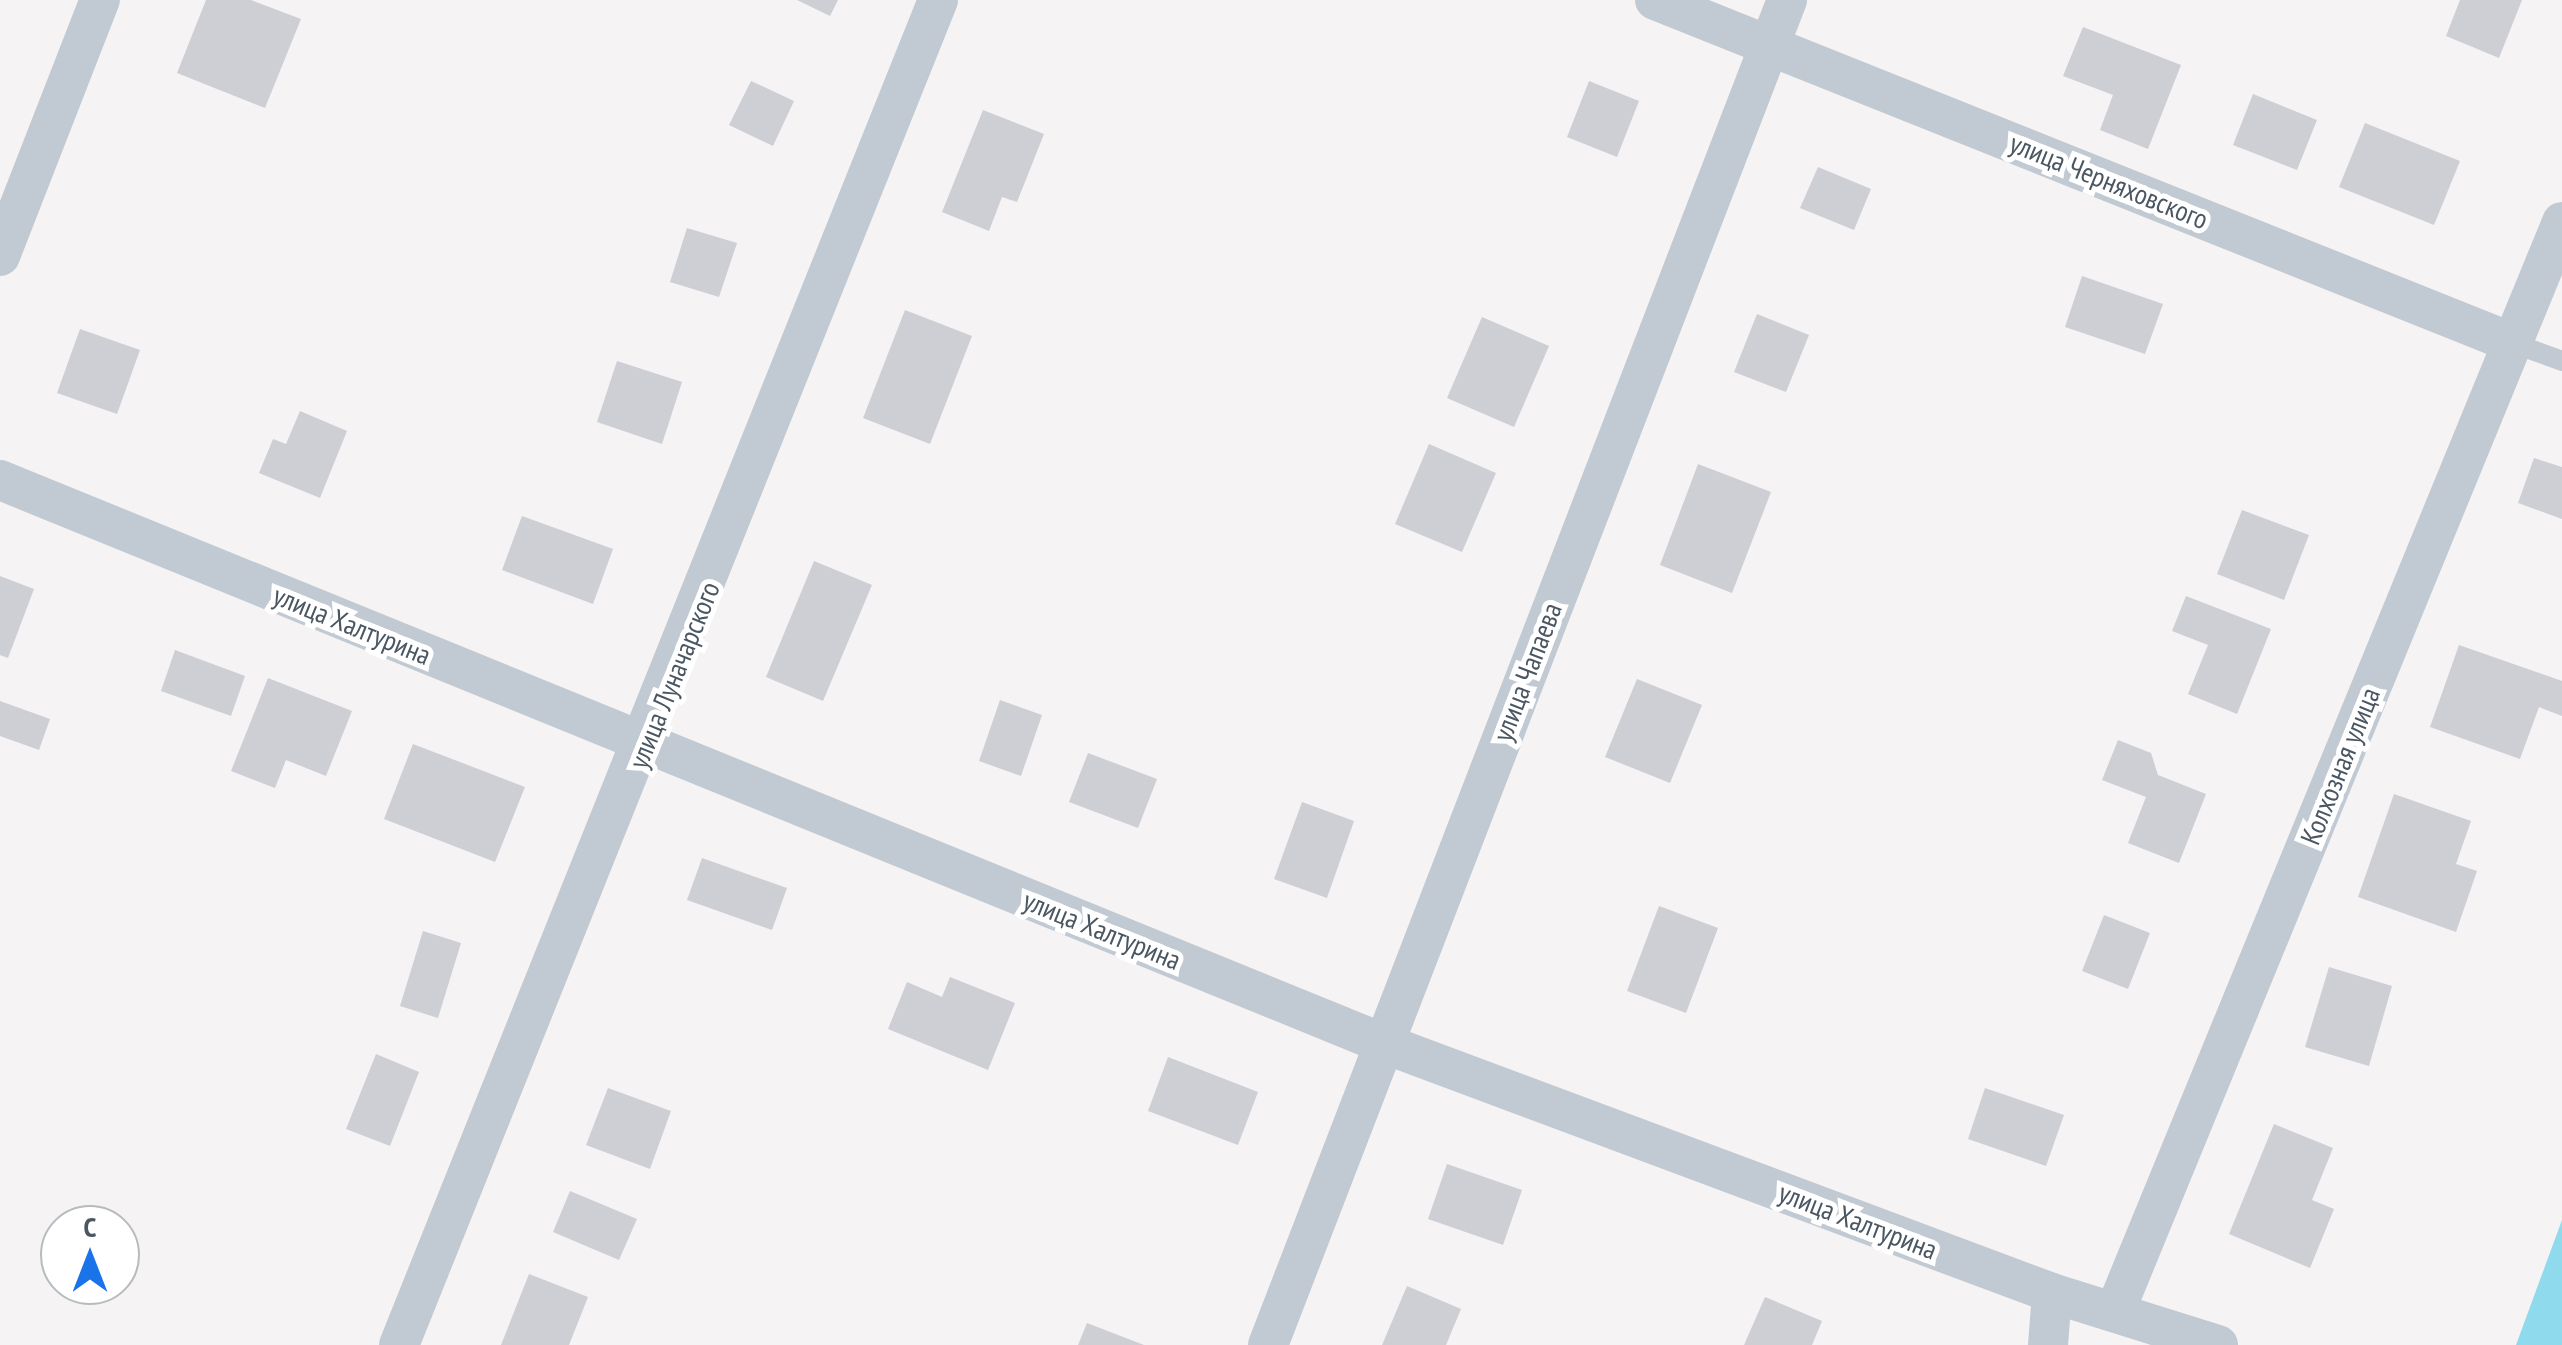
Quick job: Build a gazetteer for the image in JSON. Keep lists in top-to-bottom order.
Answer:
{
  "streets": {
    "street": [
      "улица Черняховского",
      "улица Халтурина",
      "улица Чапаева",
      "улица Луначарского",
      "Колхозная улица"
    ]
  },
  "crossings": [
    ["улица Черняховского", "улица Чапаева"],
    ["улица Черняховского", "Колхозная улица"],
    ["улица Халтурина", "улица Чапаева"],
    ["улица Халтурина", "улица Луначарского"],
    ["улица Халтурина", "Колхозная улица"]
  ],
  "north": "top"
}
